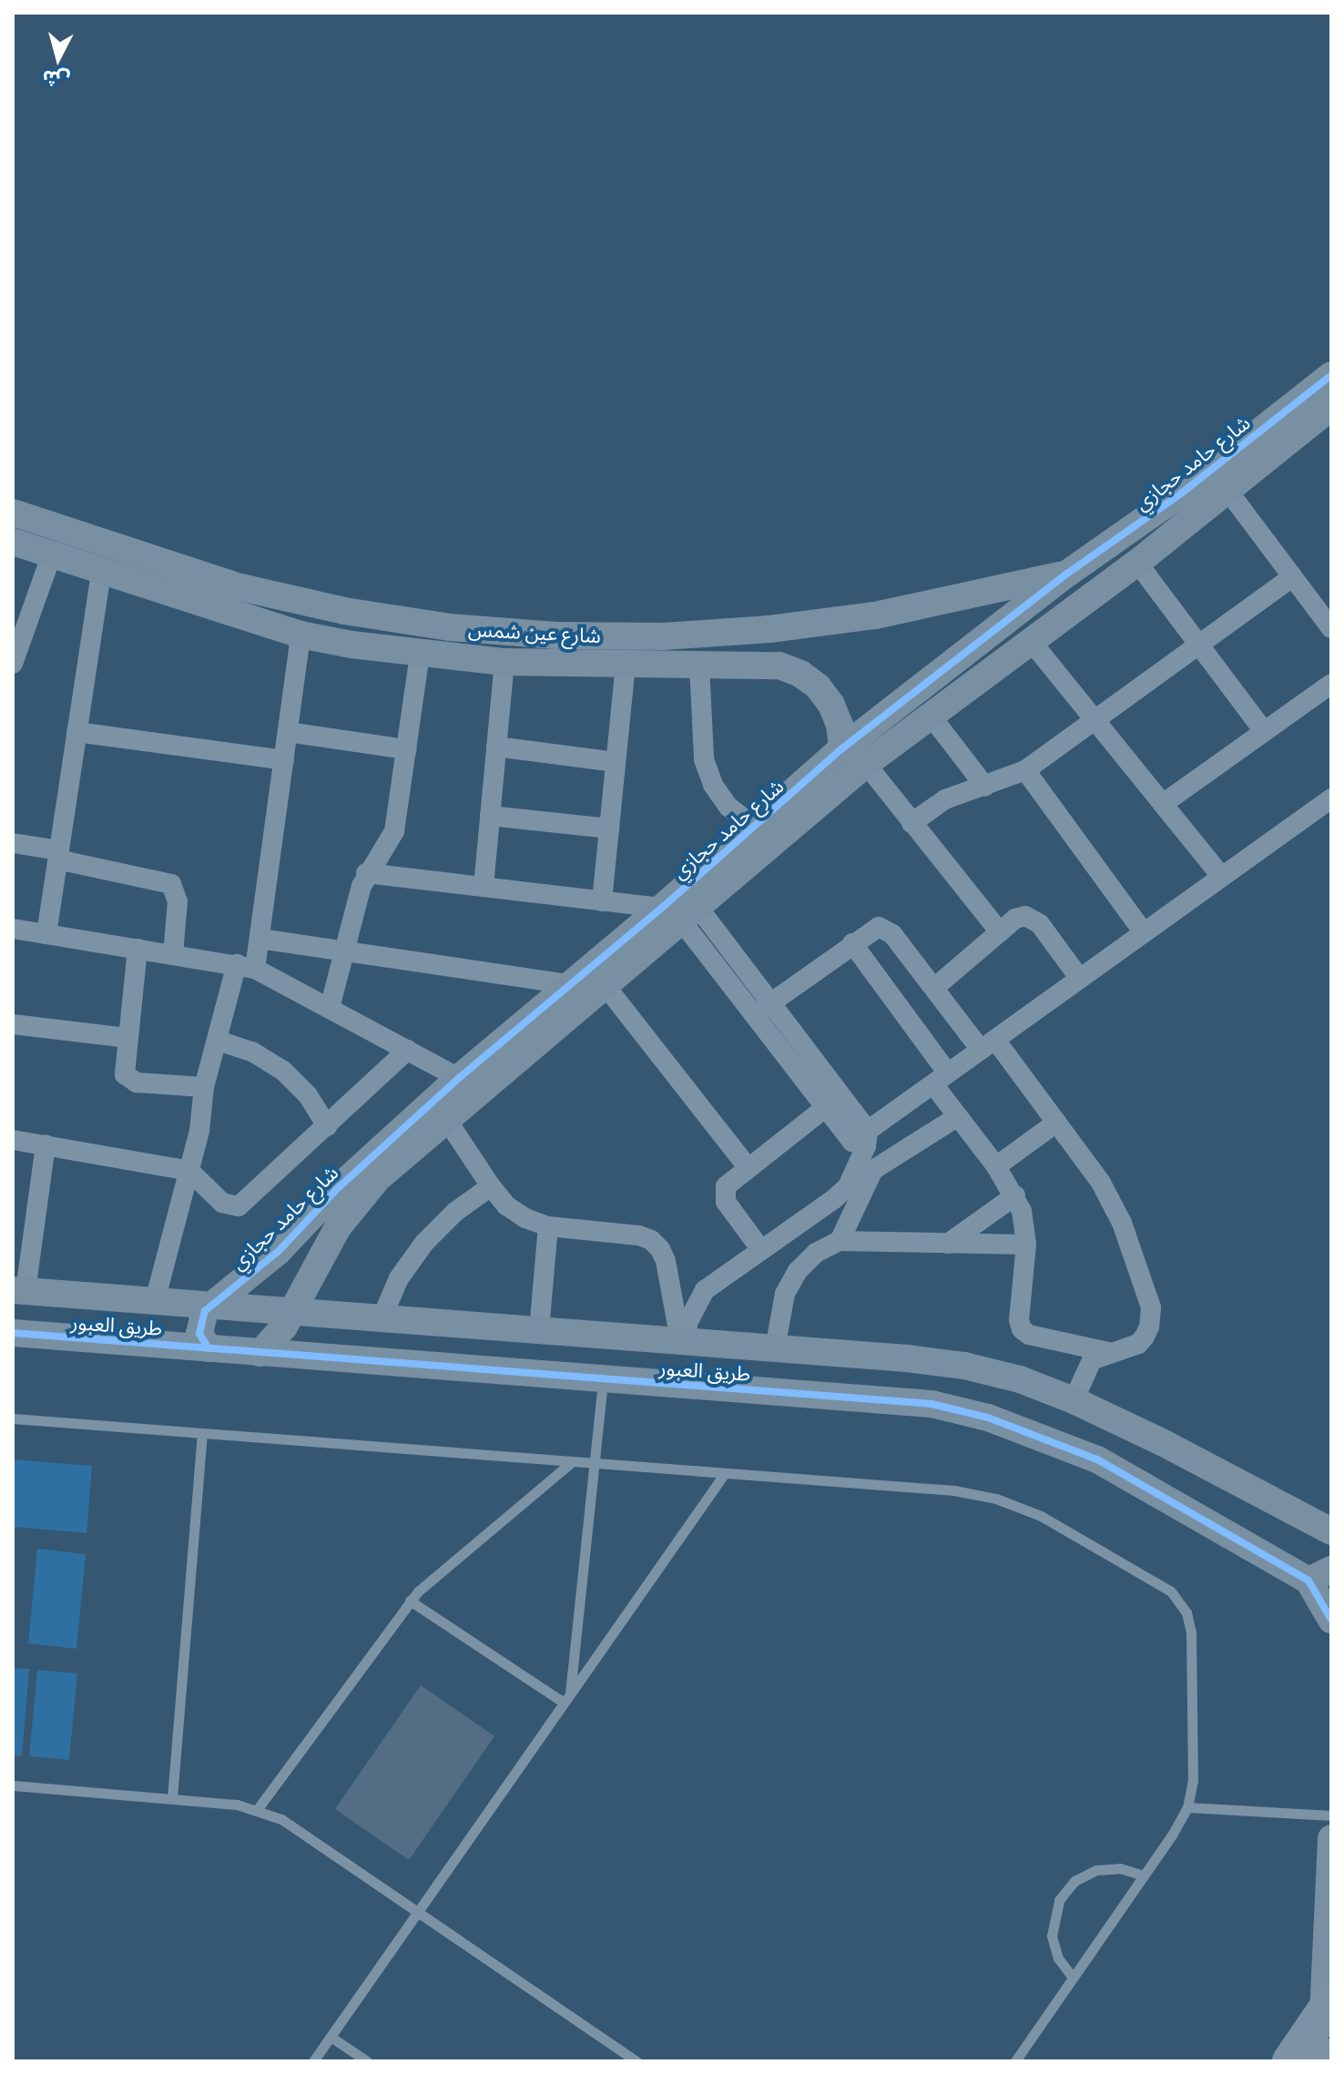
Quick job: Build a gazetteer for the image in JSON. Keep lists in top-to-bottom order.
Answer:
{
  "streets": {
    "street": ["شارع حامد حجازي", "شارع عين شمس", "طريق العبور"]
  },
  "crossings": [
    ["شارع حامد حجازي", "شارع عين شمس"],
    ["شارع حامد حجازي", "طريق العبور"]
  ],
  "north": "bottom"
}
